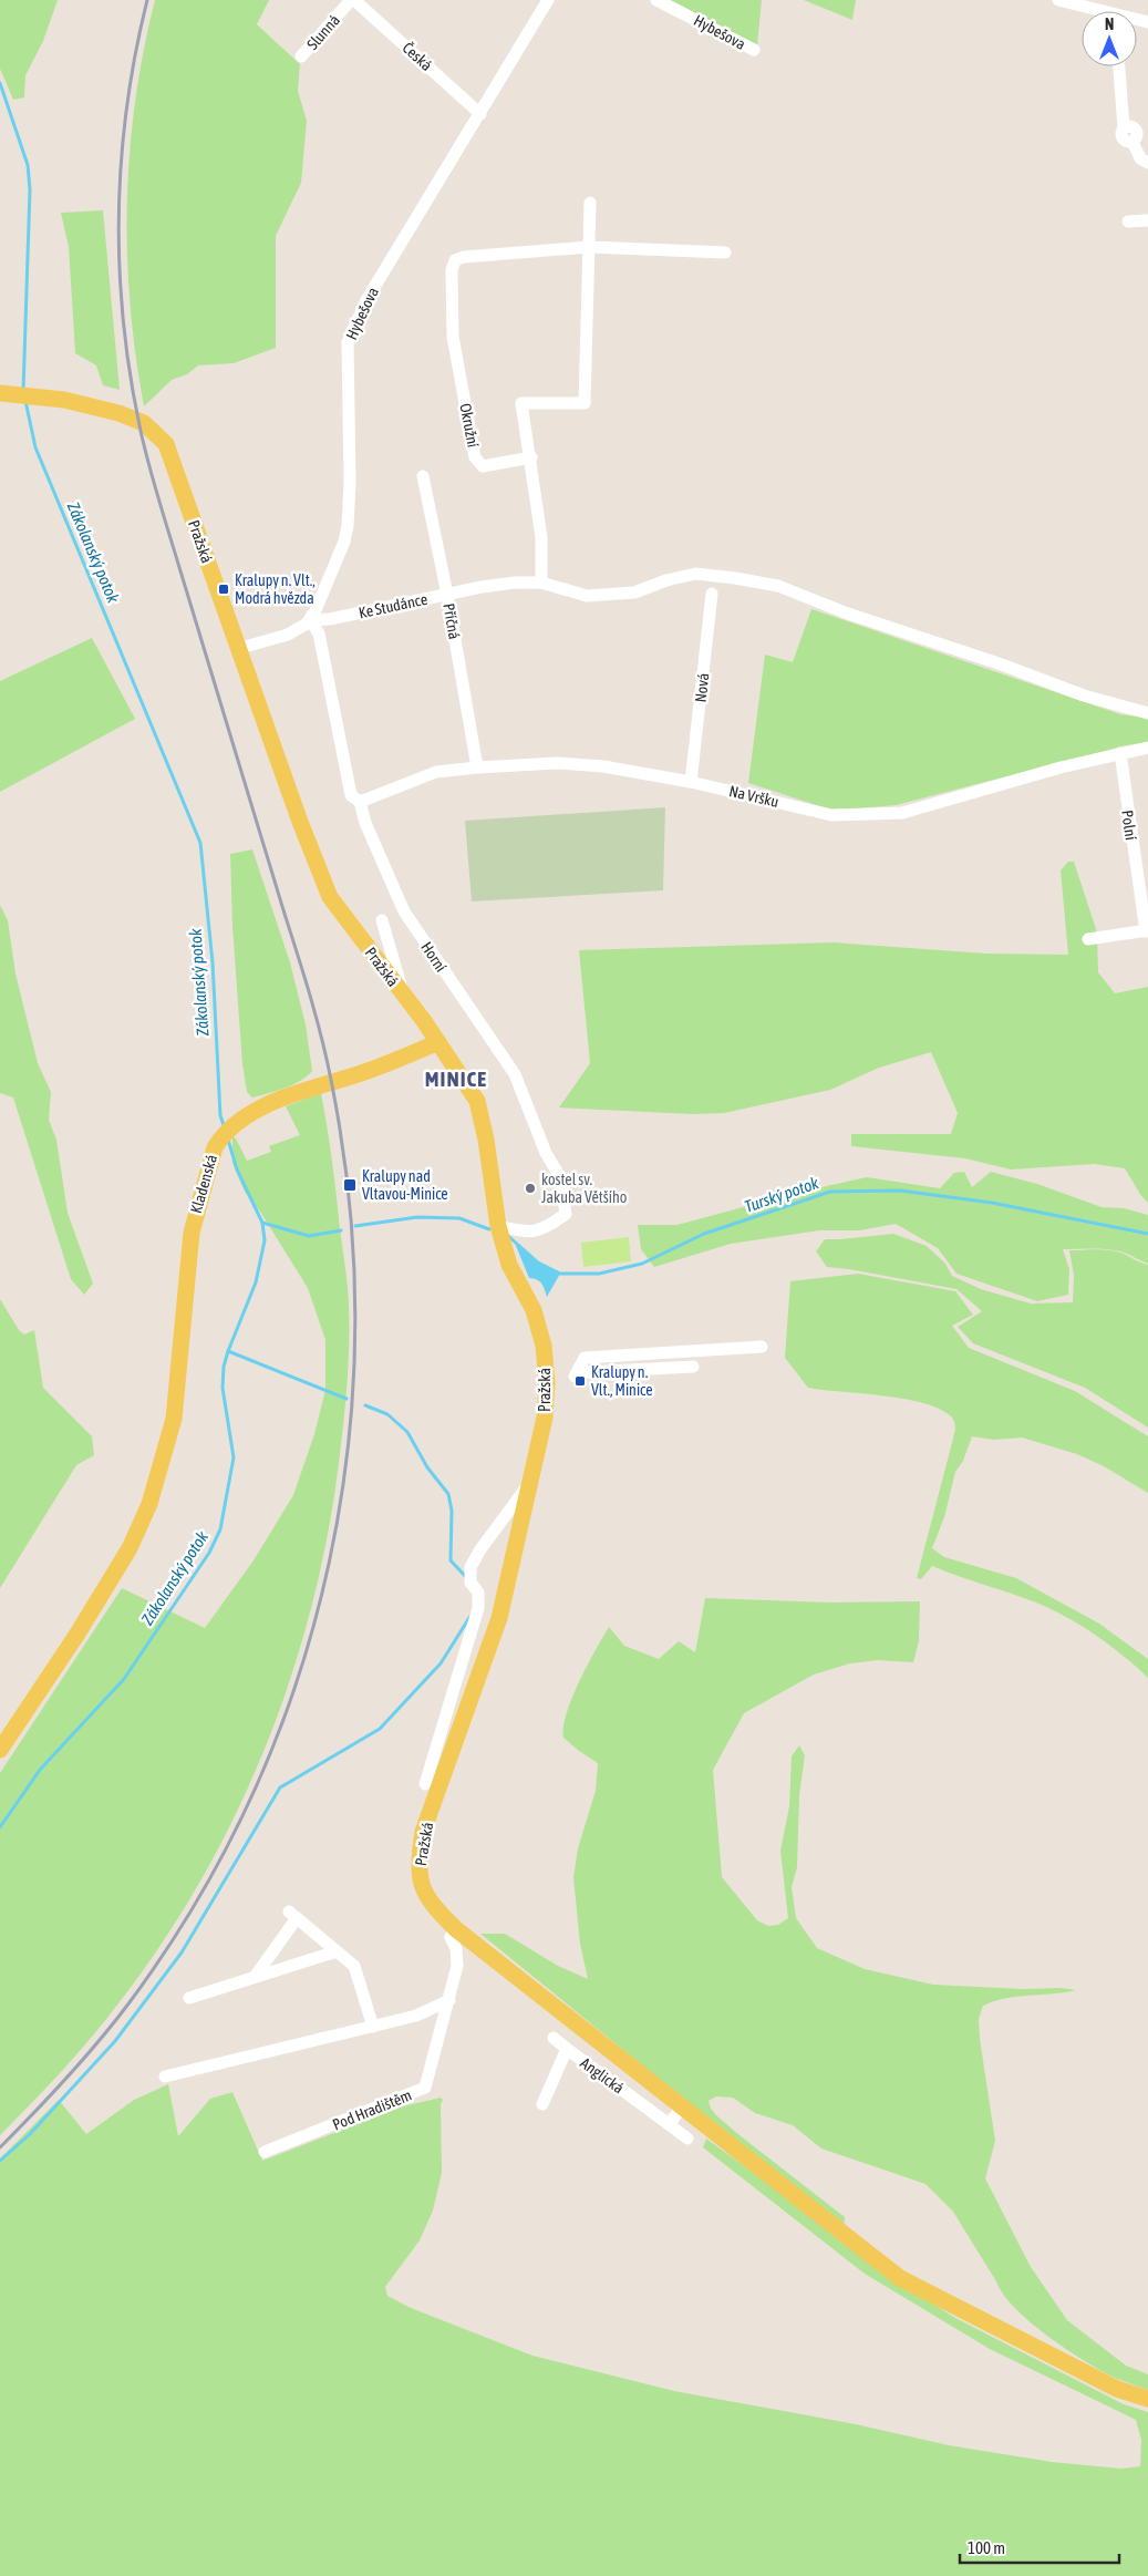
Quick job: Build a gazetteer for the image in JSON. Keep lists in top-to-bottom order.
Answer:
{
  "streets": {
    "main road": ["Pražská", "Kladenská"],
    "street": [
      "Slunná",
      "Hybešova",
      "Česká",
      "Okružní",
      "Ke Studánce",
      "Příčná",
      "Nová",
      "Na Vršku",
      "Polní",
      "Horní",
      "Anglická",
      "Pod Hradištěm"
    ]
  },
  "crossings": [
    ["Slunná", "Česká"],
    ["Hybešova", "Česká"],
    ["Hybešova", "Ke Studánce"],
    ["Hybešova", "Horní"],
    ["Pražská", "Horní"],
    ["Pražská", "Kladenská"],
    ["Pražská", "Pod Hradištěm"],
    ["Ke Studánce", "Příčná"],
    ["Ke Studánce", "Horní"],
    ["Příčná", "Na Vršku"],
    ["Nová", "Na Vršku"],
    ["Na Vršku", "Polní"],
    ["Na Vršku", "Horní"]
  ],
  "districts": ["MINICE"],
  "water": ["Zákolanský potok", "Turský potok"],
  "places": {
    "transit": ["Kralupy n. Vlt., Modrá hvězda", "Kralupy nad Vltavou-Minice", "Kralupy n. Vlt., Minice"],
    "other": ["kostel sv. Jakuba Většího"]
  },
  "scale_bar": "100 m",
  "north": "top"
}
